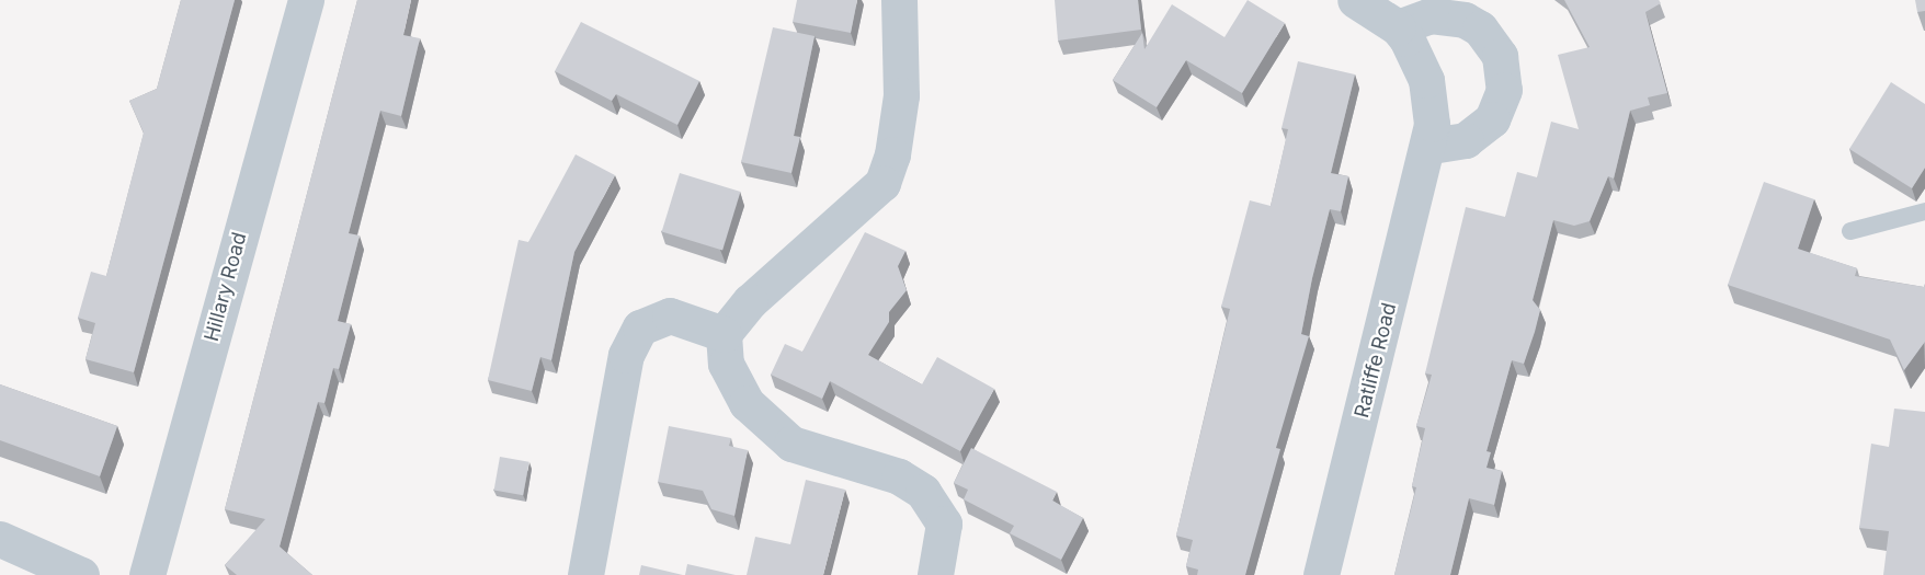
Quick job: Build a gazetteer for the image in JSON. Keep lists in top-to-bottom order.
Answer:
{
  "streets": {
    "street": ["Hillary Road", "Ratliffe Road"]
  }
}
